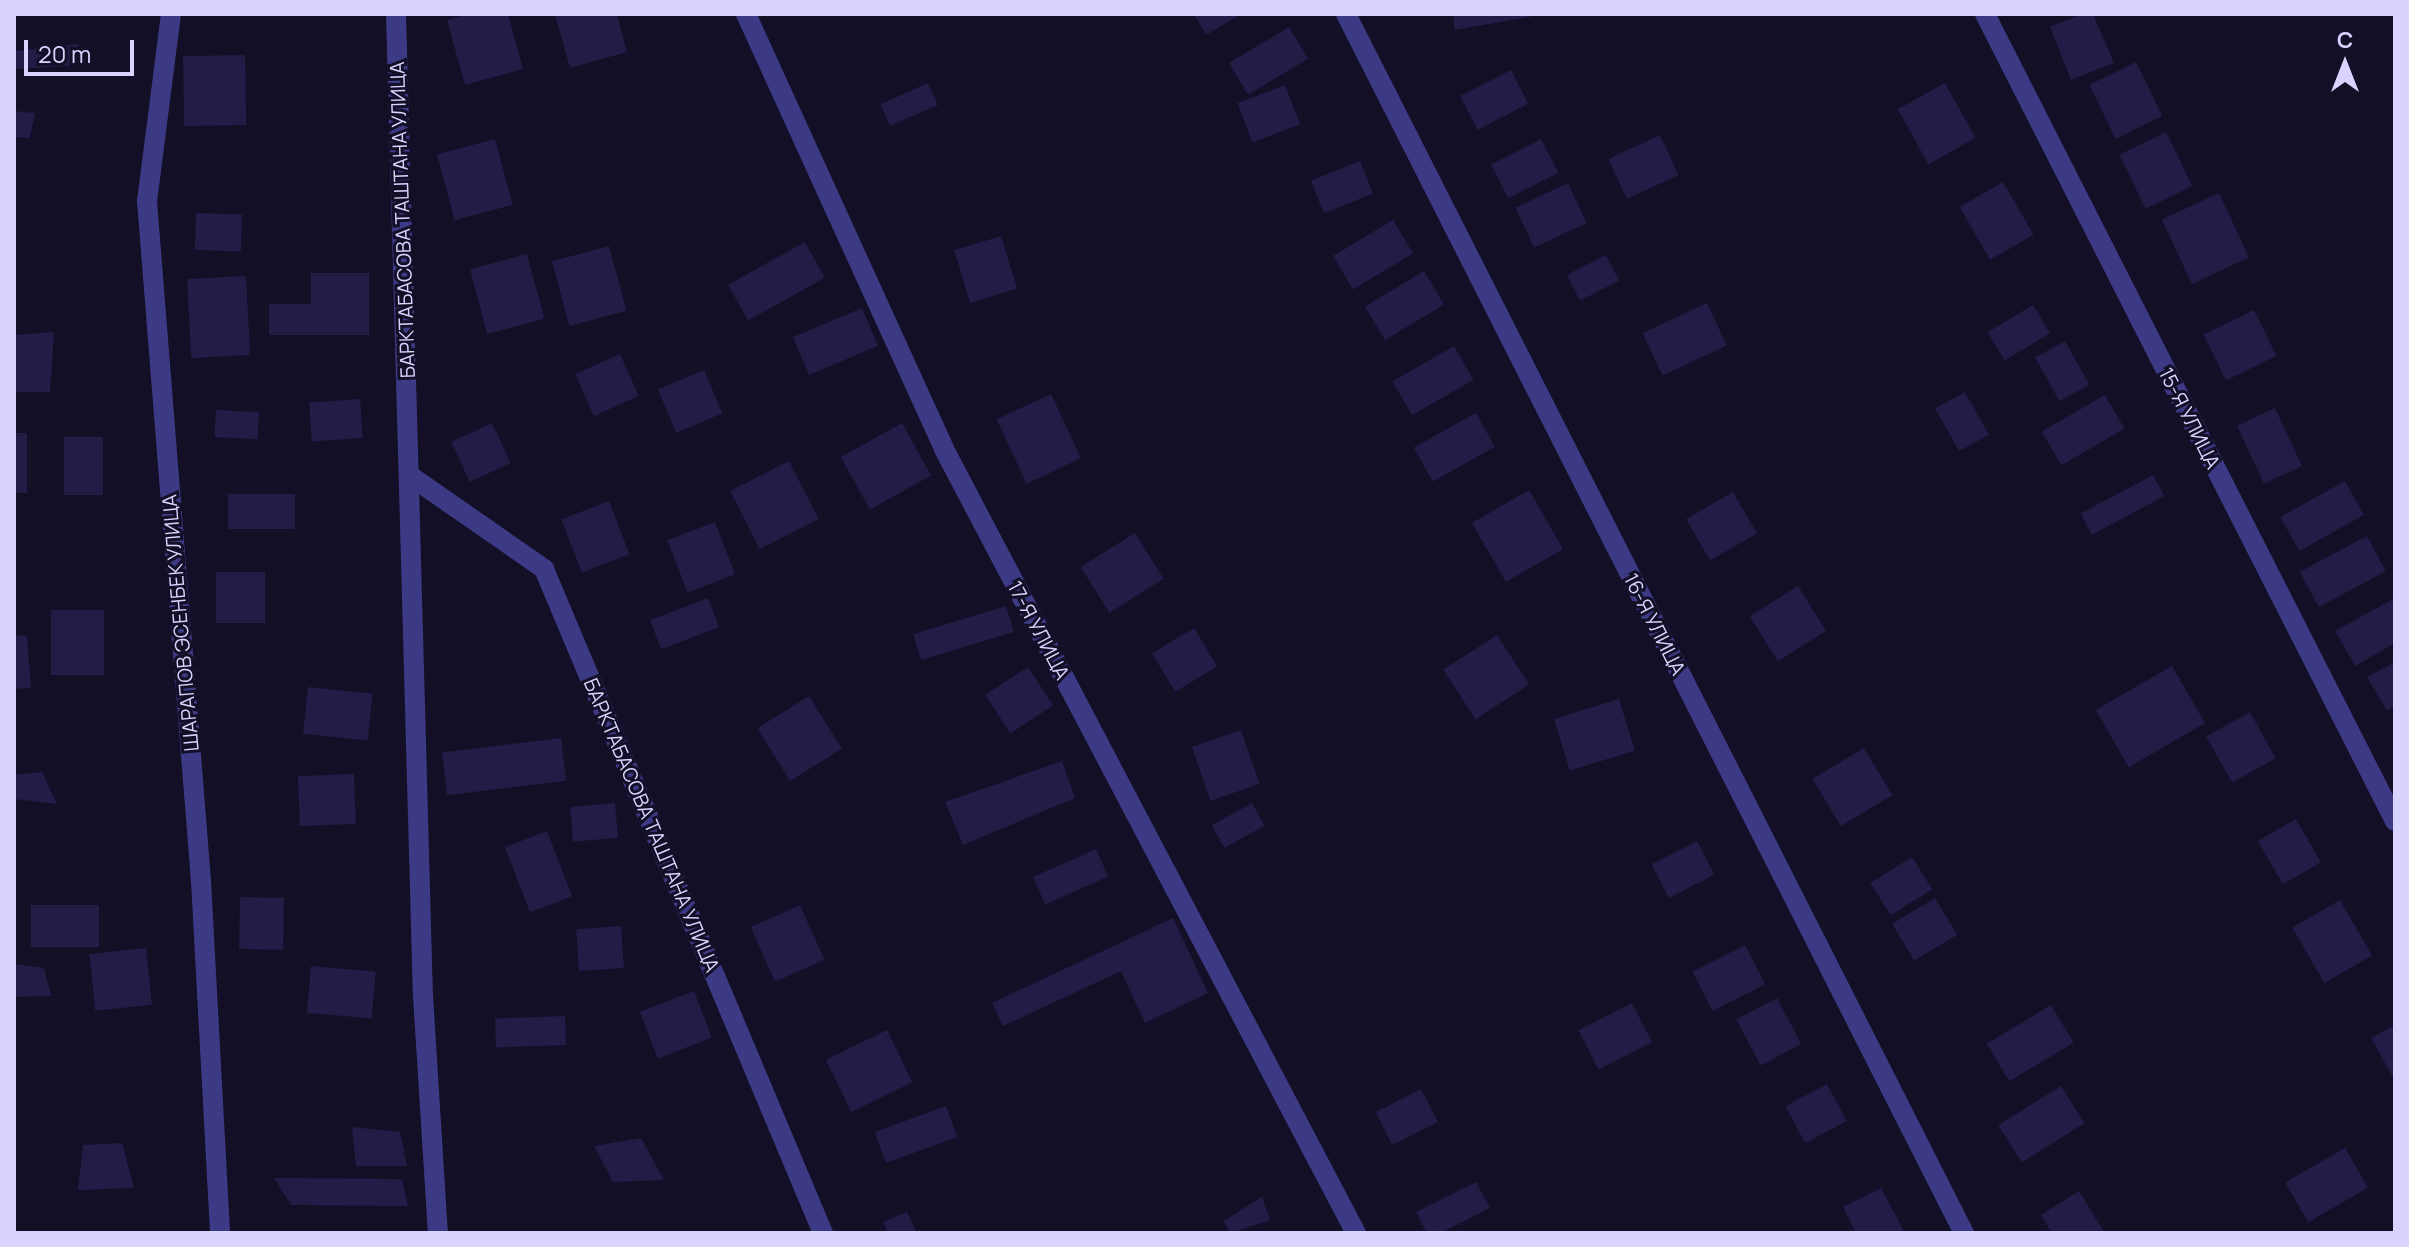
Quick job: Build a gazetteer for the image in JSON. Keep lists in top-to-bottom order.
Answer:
{
  "streets": {
    "street": [
      "БАРКТАБАСОВА ТАШТАНА УЛИЦА",
      "15-Я УЛИЦА",
      "ШАРАПОВ ЭСЕНБЕК УЛИЦА",
      "16-Я УЛИЦА",
      "17-Я УЛИЦА"
    ]
  },
  "scale_bar": "20 m",
  "north": "top"
}
